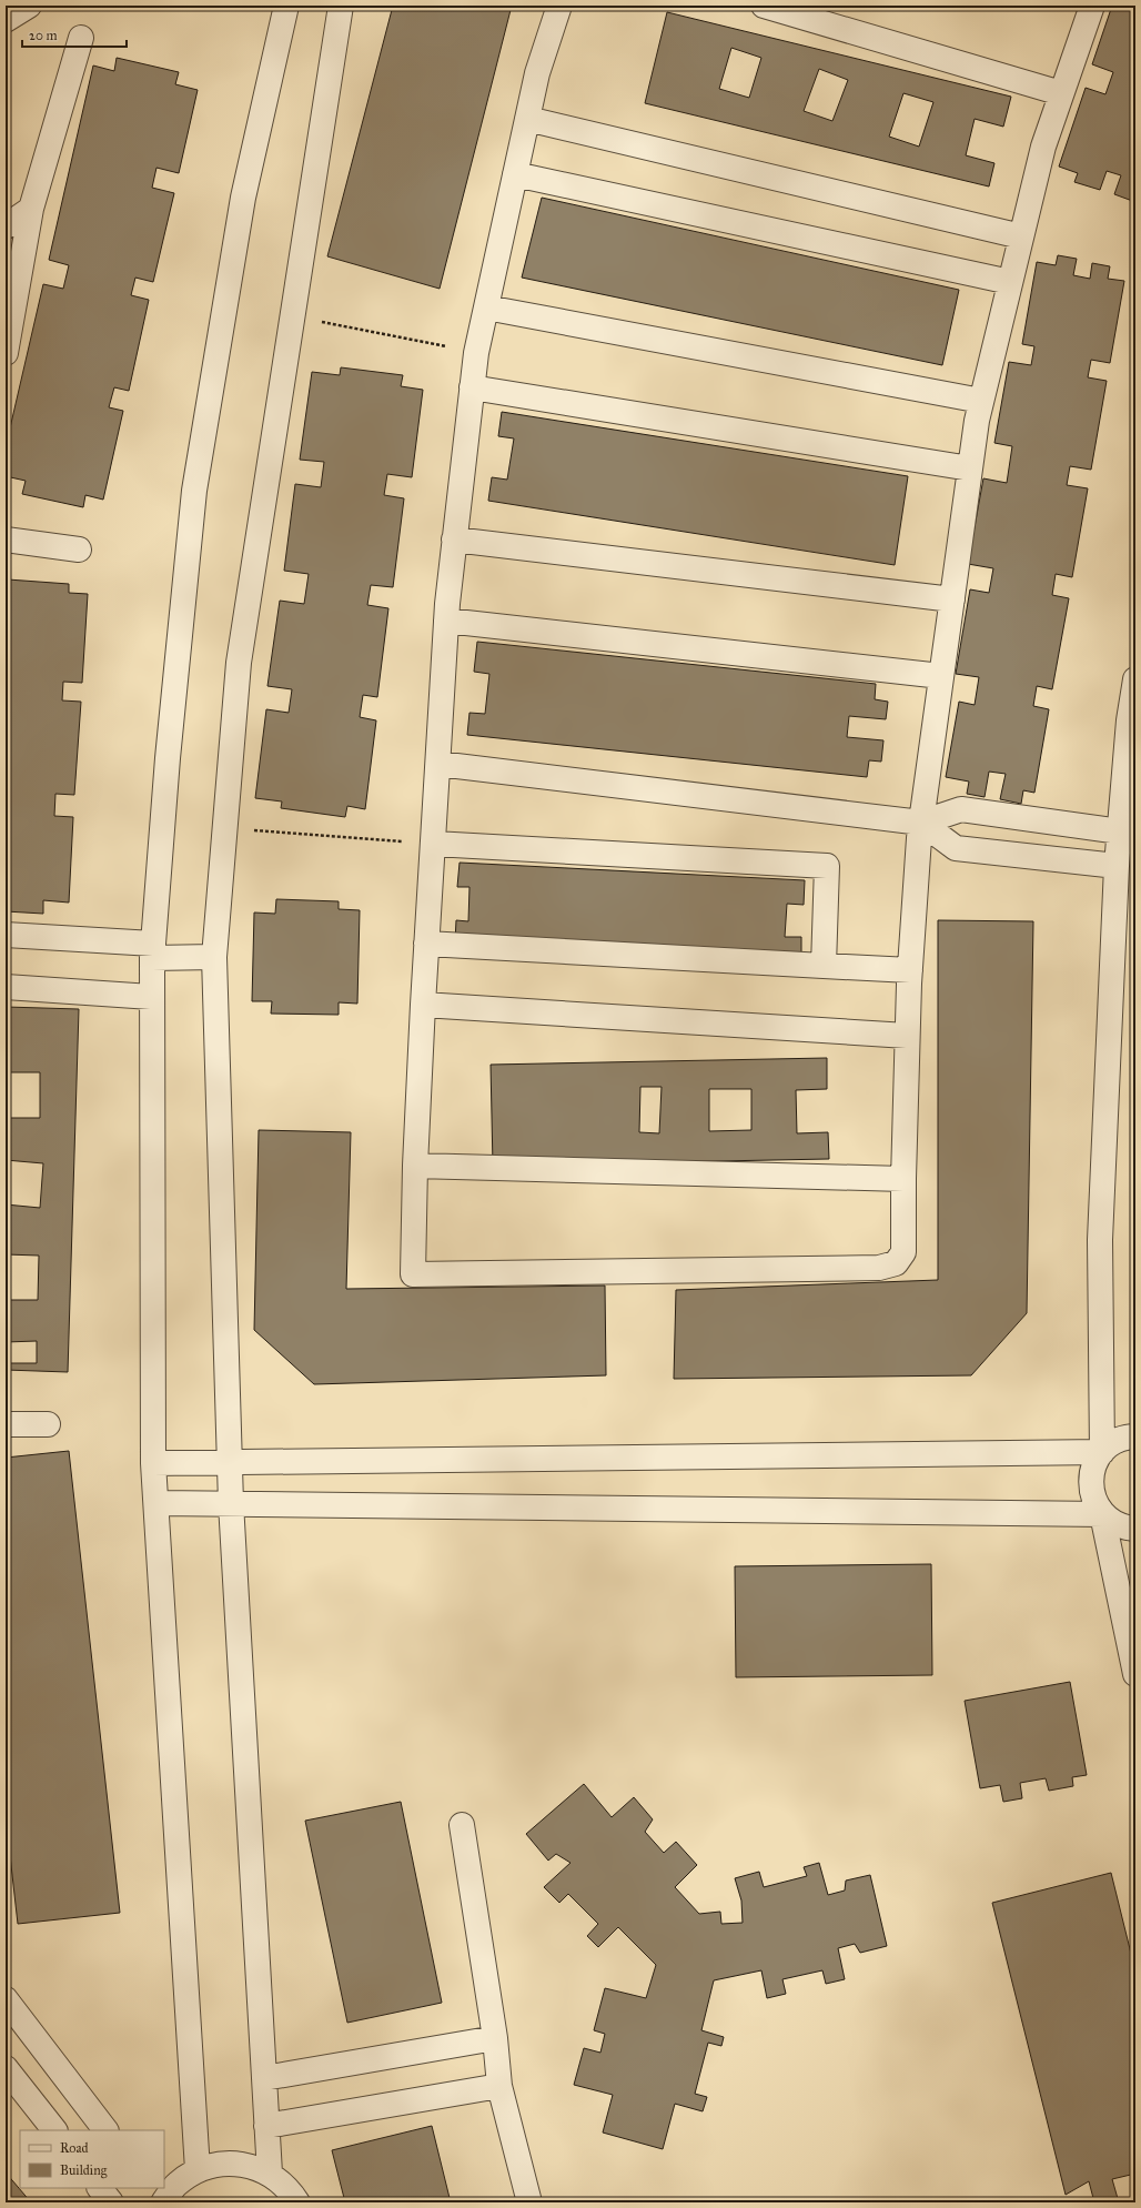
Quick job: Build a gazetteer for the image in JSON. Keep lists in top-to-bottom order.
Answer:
{
  "legend": ["Road", "Building"],
  "scale_bar": "20 m"
}
